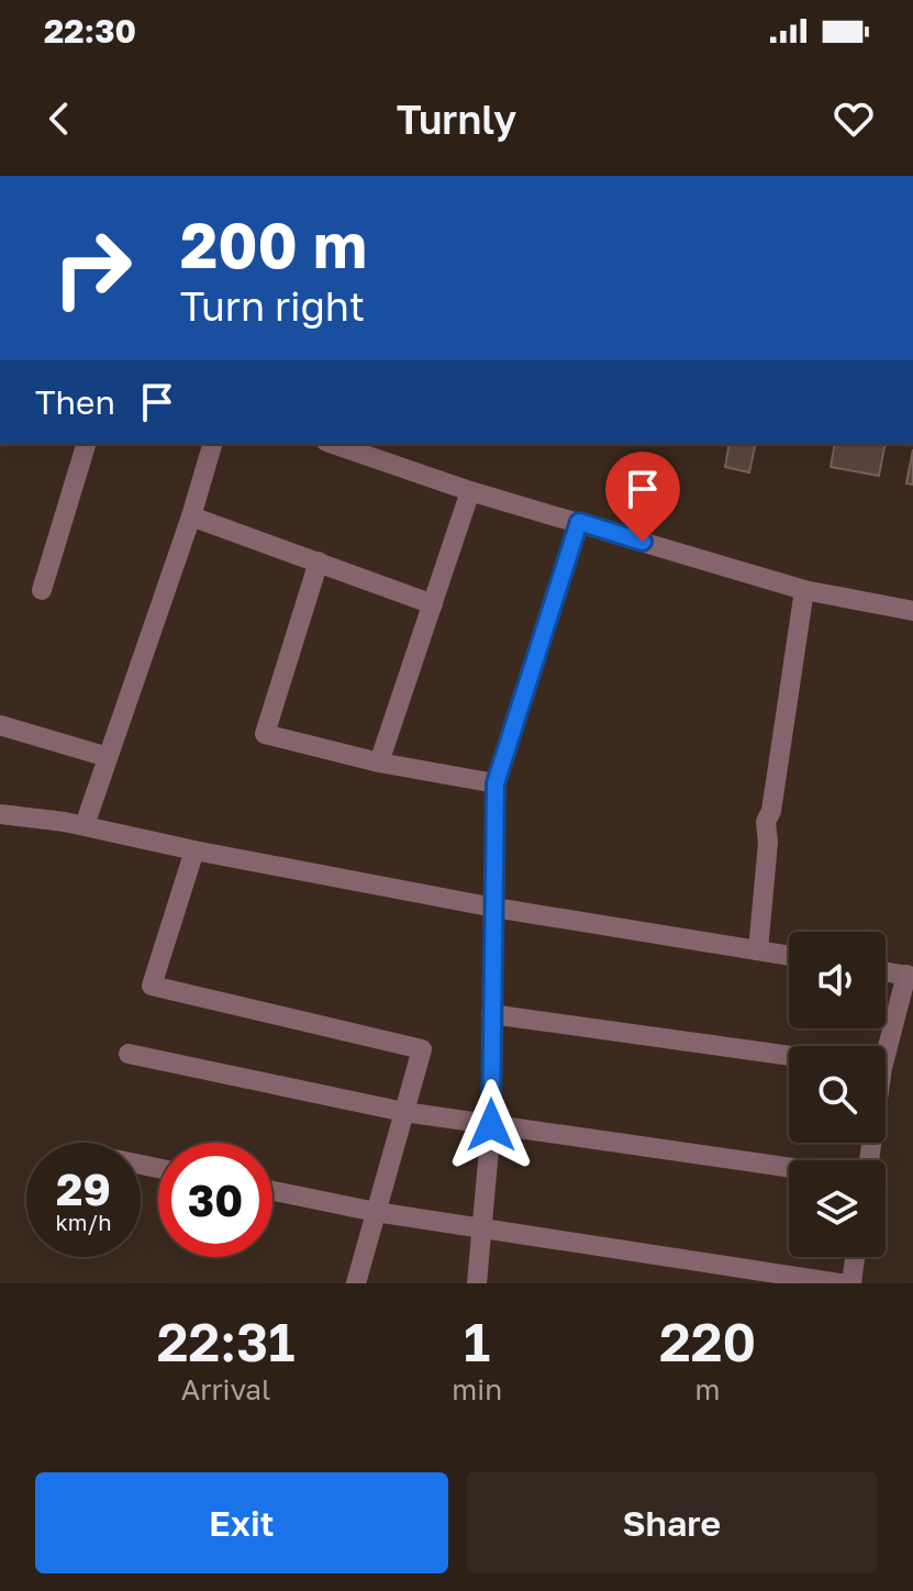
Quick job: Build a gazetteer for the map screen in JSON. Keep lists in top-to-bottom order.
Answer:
{
  "page": {
    "status": "22:30",
    "header": "Turnly",
    "turn": ["200 m", "Turn right"],
    "then": "Then",
    "speed": "29 km/h",
    "limit": "30",
    "eta": [
      "22:31",
      "Arrival",
      "1",
      "min",
      "220",
      "m"
    ],
    "buttons": ["Exit", "Share"]
  }
}
